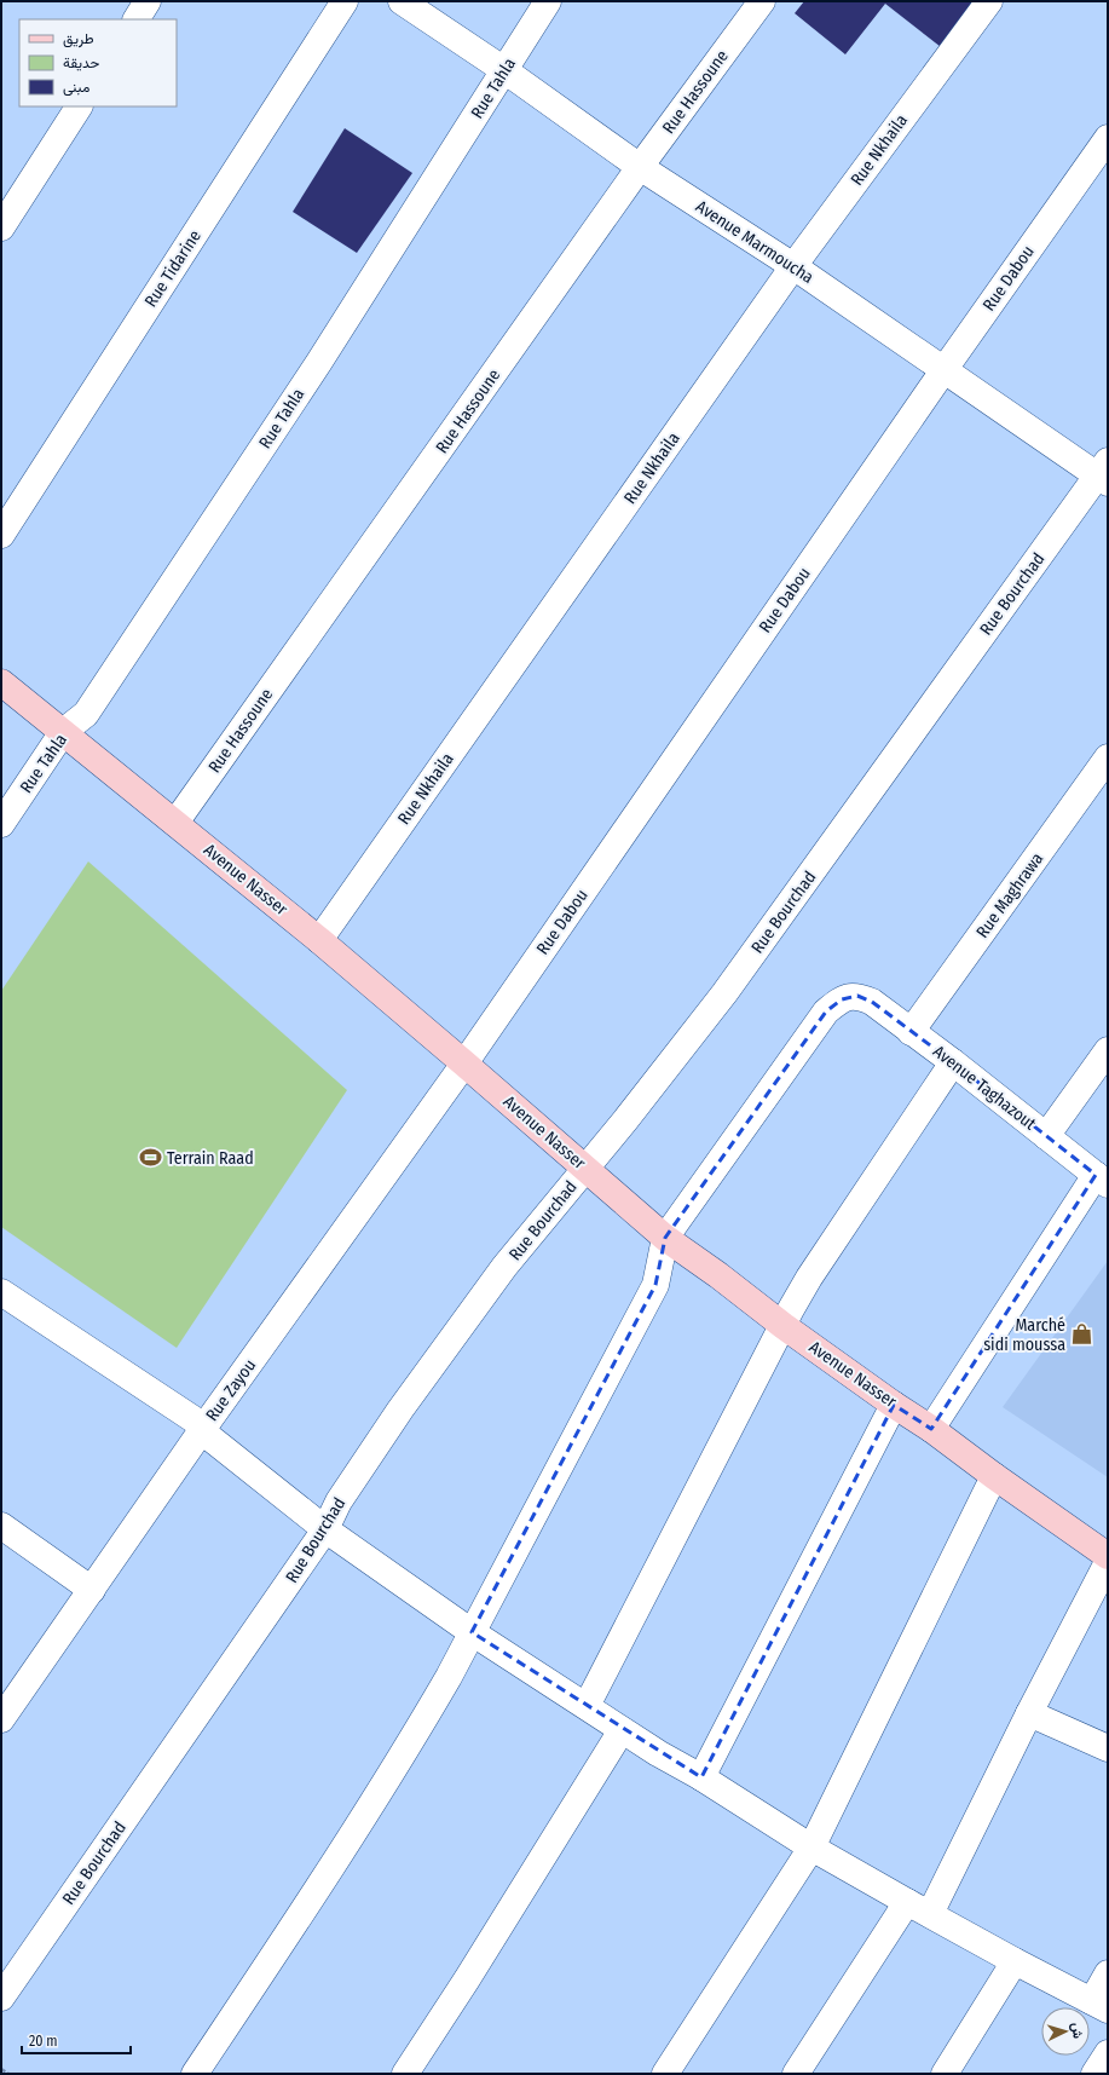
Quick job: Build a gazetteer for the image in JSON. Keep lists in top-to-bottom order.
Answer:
{
  "streets": {
    "street": [
      "Rue Tahla",
      "Rue Hassoune",
      "Rue Nkhaila",
      "Avenue Marmoucha",
      "Rue Tidarine",
      "Rue Dabou",
      "Rue Bourchad",
      "Avenue Nasser",
      "Rue Maghrawa",
      "Avenue Taghazout",
      "Rue Zayou"
    ]
  },
  "crossings": [
    ["Rue Tahla", "Avenue Marmoucha"],
    ["Rue Tahla", "Avenue Nasser"],
    ["Rue Hassoune", "Avenue Marmoucha"],
    ["Rue Hassoune", "Avenue Nasser"],
    ["Rue Nkhaila", "Avenue Marmoucha"],
    ["Rue Nkhaila", "Avenue Nasser"],
    ["Avenue Marmoucha", "Rue Dabou"],
    ["Avenue Marmoucha", "Rue Bourchad"],
    ["Rue Dabou", "Avenue Nasser"],
    ["Rue Dabou", "Rue Zayou"],
    ["Rue Bourchad", "Avenue Nasser"],
    ["Avenue Nasser", "Avenue Taghazout"],
    ["Avenue Nasser", "Rue Zayou"],
    ["Rue Maghrawa", "Avenue Taghazout"]
  ],
  "places": {
    "sports": ["Terrain Raad"],
    "shop": ["Marché sidi moussa"]
  },
  "legend": ["طريق", "حديقة", "مبنى"],
  "scale_bar": "20 m",
  "north": "right"
}
